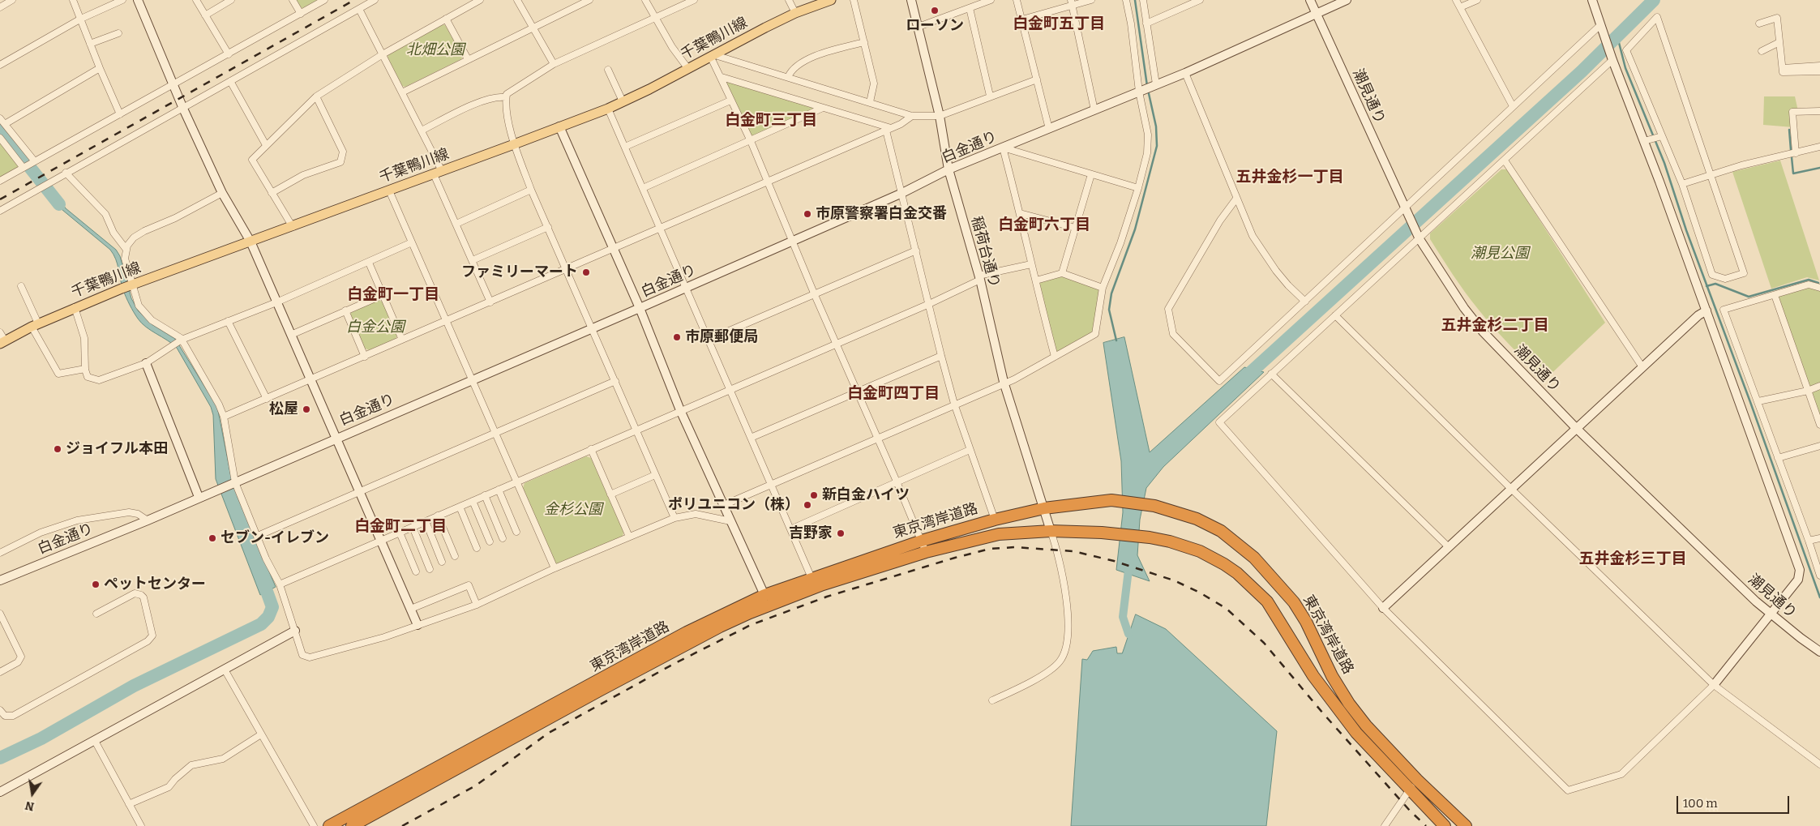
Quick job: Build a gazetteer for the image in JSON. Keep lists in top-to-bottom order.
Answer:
{
  "streets": {
    "highway": ["東京湾岸道路"],
    "main road": ["千葉鴨川線"],
    "street": ["潮見通り", "白金通り", "稲荷台通り"]
  },
  "crossings": [
    ["潮見通り", "白金通り"],
    ["白金通り", "稲荷台通り"],
    ["稲荷台通り", "東京湾岸道路"]
  ],
  "districts": [
    "白金町五丁目",
    "白金町三丁目",
    "五井金杉一丁目",
    "白金町六丁目",
    "白金町一丁目",
    "五井金杉二丁目",
    "白金町四丁目",
    "白金町二丁目",
    "五井金杉三丁目"
  ],
  "parks": [
    "北畑公園",
    "潮見公園",
    "白金公園",
    "金杉公園"
  ],
  "places": [
    "ローソン",
    "市原警察署白金交番",
    "ファミリーマート",
    "市原郵便局",
    "松屋",
    "ジョイフル本田",
    "新白金ハイツ",
    "ポリユニコン（株）",
    "吉野家",
    "セブン-イレブン",
    "ペットセンター"
  ],
  "scale_bar": "100 m",
  "north": "bottom"
}
